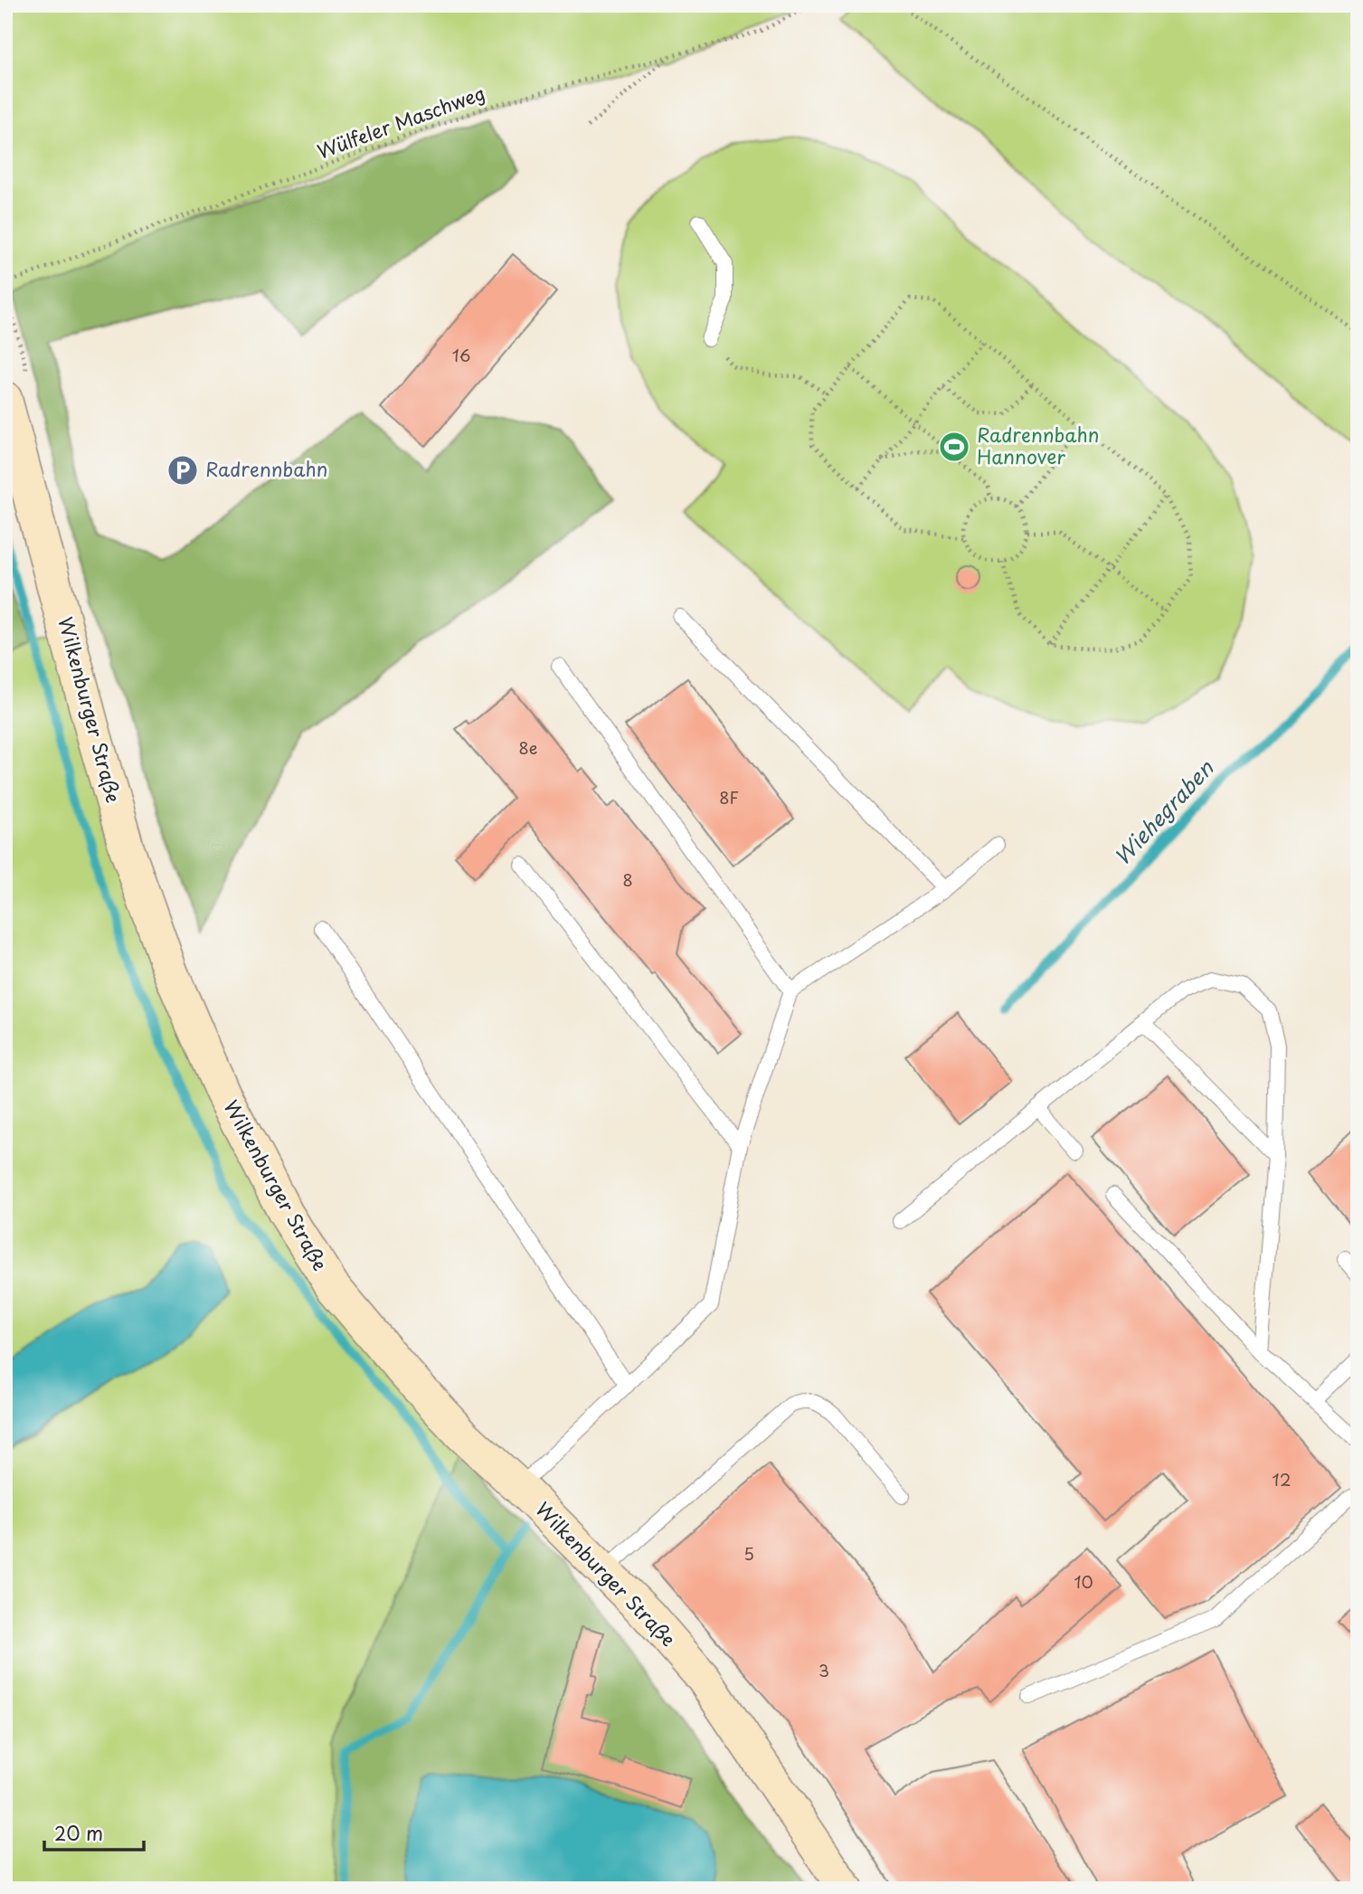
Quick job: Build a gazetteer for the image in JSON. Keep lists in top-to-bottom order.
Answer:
{
  "streets": {
    "main road": ["Wilkenburger Straße"],
    "path": ["Wülfeler Maschweg"]
  },
  "water": ["Wiehegraben"],
  "places": {
    "sports": ["Radrennbahn Hannover"],
    "parking": ["Radrennbahn"]
  },
  "house_numbers": [
    "16",
    "8e",
    "8F",
    "8",
    "12",
    "5",
    "10",
    "3"
  ],
  "scale_bar": "20 m"
}
